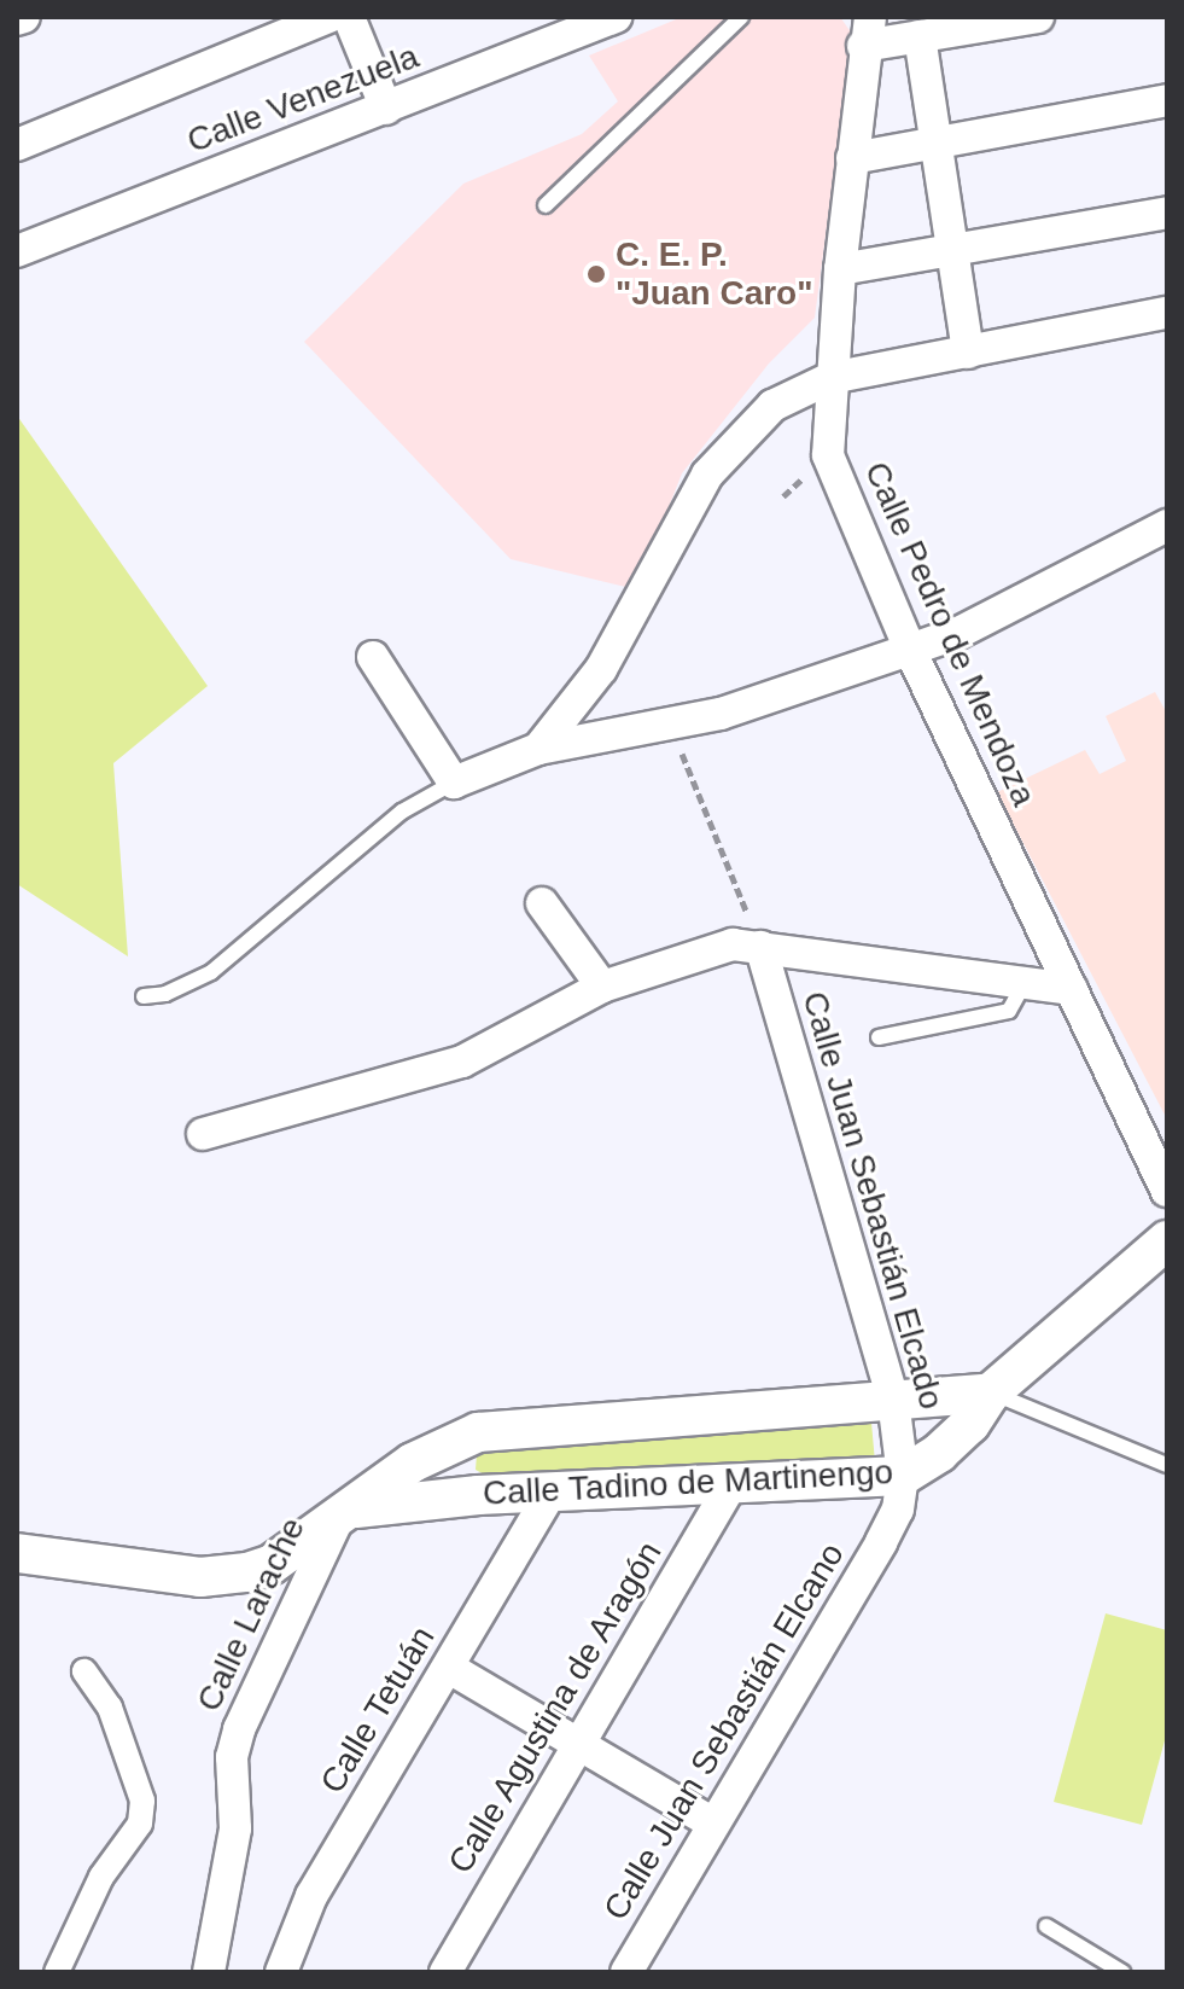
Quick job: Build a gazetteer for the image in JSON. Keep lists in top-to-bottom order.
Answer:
{
  "streets": {
    "street": [
      "Calle Venezuela",
      "Calle Pedro de Mendoza",
      "Calle Juan Sebastián Elcado",
      "Calle Tadino de Martinengo",
      "Calle Larache",
      "Calle Agustina de Aragón",
      "Calle Tetuán",
      "Calle Juan Sebastián Elcano"
    ]
  },
  "crossings": [
    ["Calle Juan Sebastián Elcado", "Calle Tadino de Martinengo"],
    ["Calle Juan Sebastián Elcado", "Calle Juan Sebastián Elcano"],
    ["Calle Tadino de Martinengo", "Calle Larache"],
    ["Calle Tadino de Martinengo", "Calle Agustina de Aragón"],
    ["Calle Tadino de Martinengo", "Calle Tetuán"],
    ["Calle Tadino de Martinengo", "Calle Juan Sebastián Elcano"]
  ],
  "places": ["C. E. P. \"Juan Caro\""]
}
